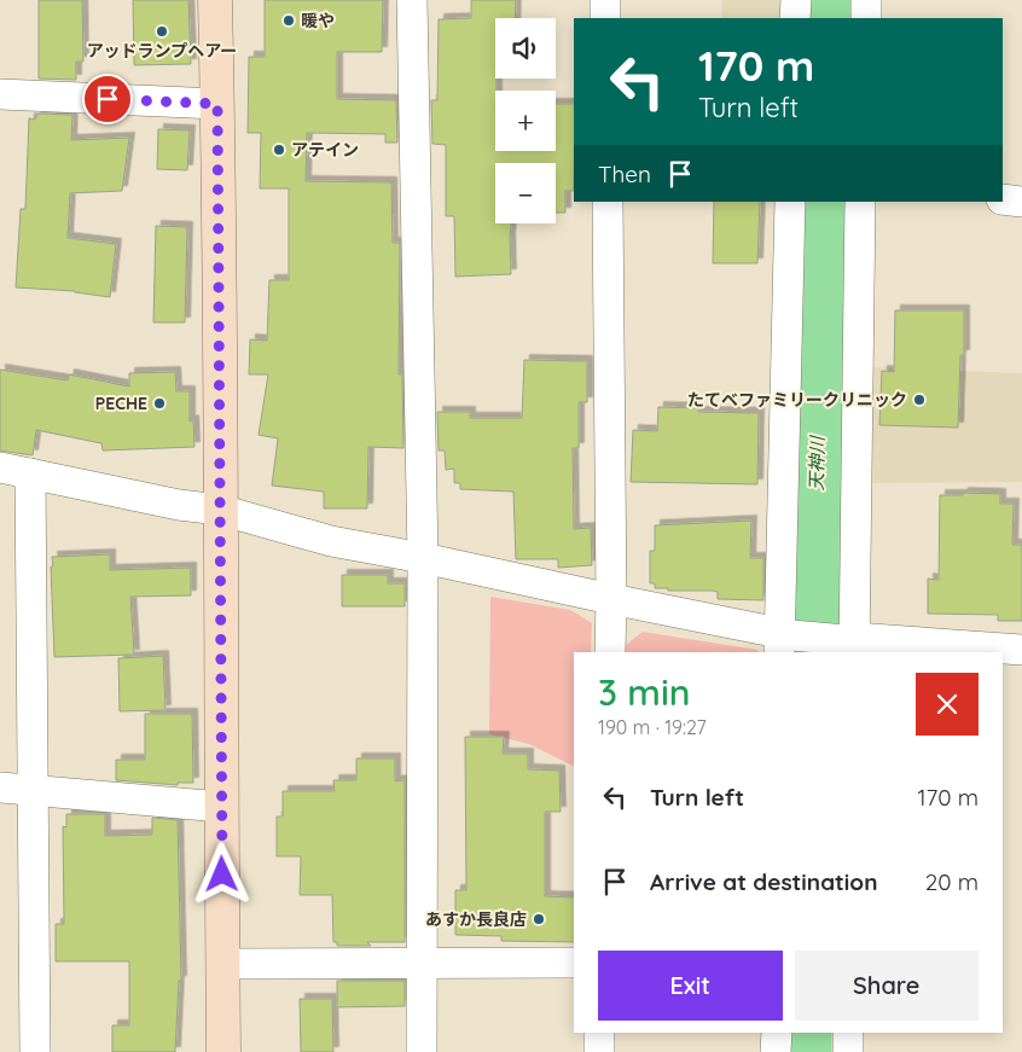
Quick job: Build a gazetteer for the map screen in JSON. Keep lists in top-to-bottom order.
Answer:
{
  "water": ["天神川"],
  "places": [
    "暖や",
    "アッドランプヘアー",
    "アテイン",
    "たてべファミリークリニック",
    "PECHE",
    "あすか長良店"
  ],
  "page": {
    "map_buttons": ["+", "−"],
    "turn": ["170 m", "Turn left"],
    "then": "Then",
    "heading": ["3 min", "190 m · 19:27"],
    "list": [
      {
        "name": "Turn left",
        "value": "170 m"
      },
      {
        "name": "Arrive at destination",
        "value": "20 m"
      }
    ],
    "buttons": ["Exit", "Share"]
  }
}
